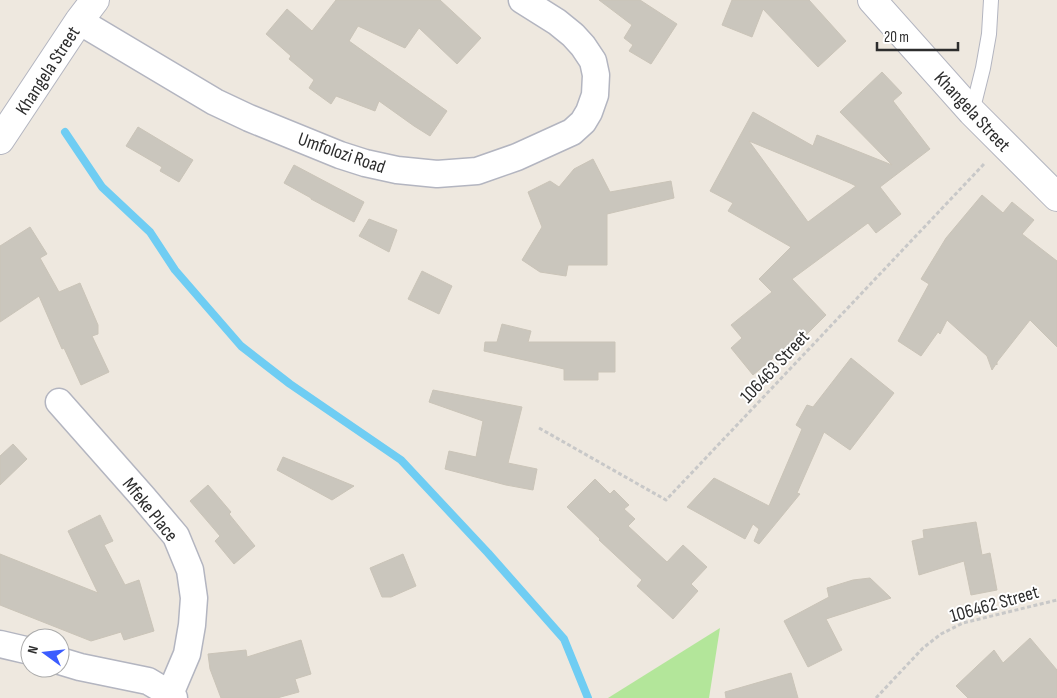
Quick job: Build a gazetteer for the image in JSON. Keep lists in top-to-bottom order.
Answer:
{
  "streets": {
    "street": ["Khangela Street", "Umfolozi Road", "Mfeke Place"],
    "path": ["106463 Street", "106462 Street"]
  },
  "crossings": [
    ["Khangela Street", "Umfolozi Road"],
    ["Khangela Street", "106463 Street"]
  ],
  "scale_bar": "20 m",
  "north": "left"
}
